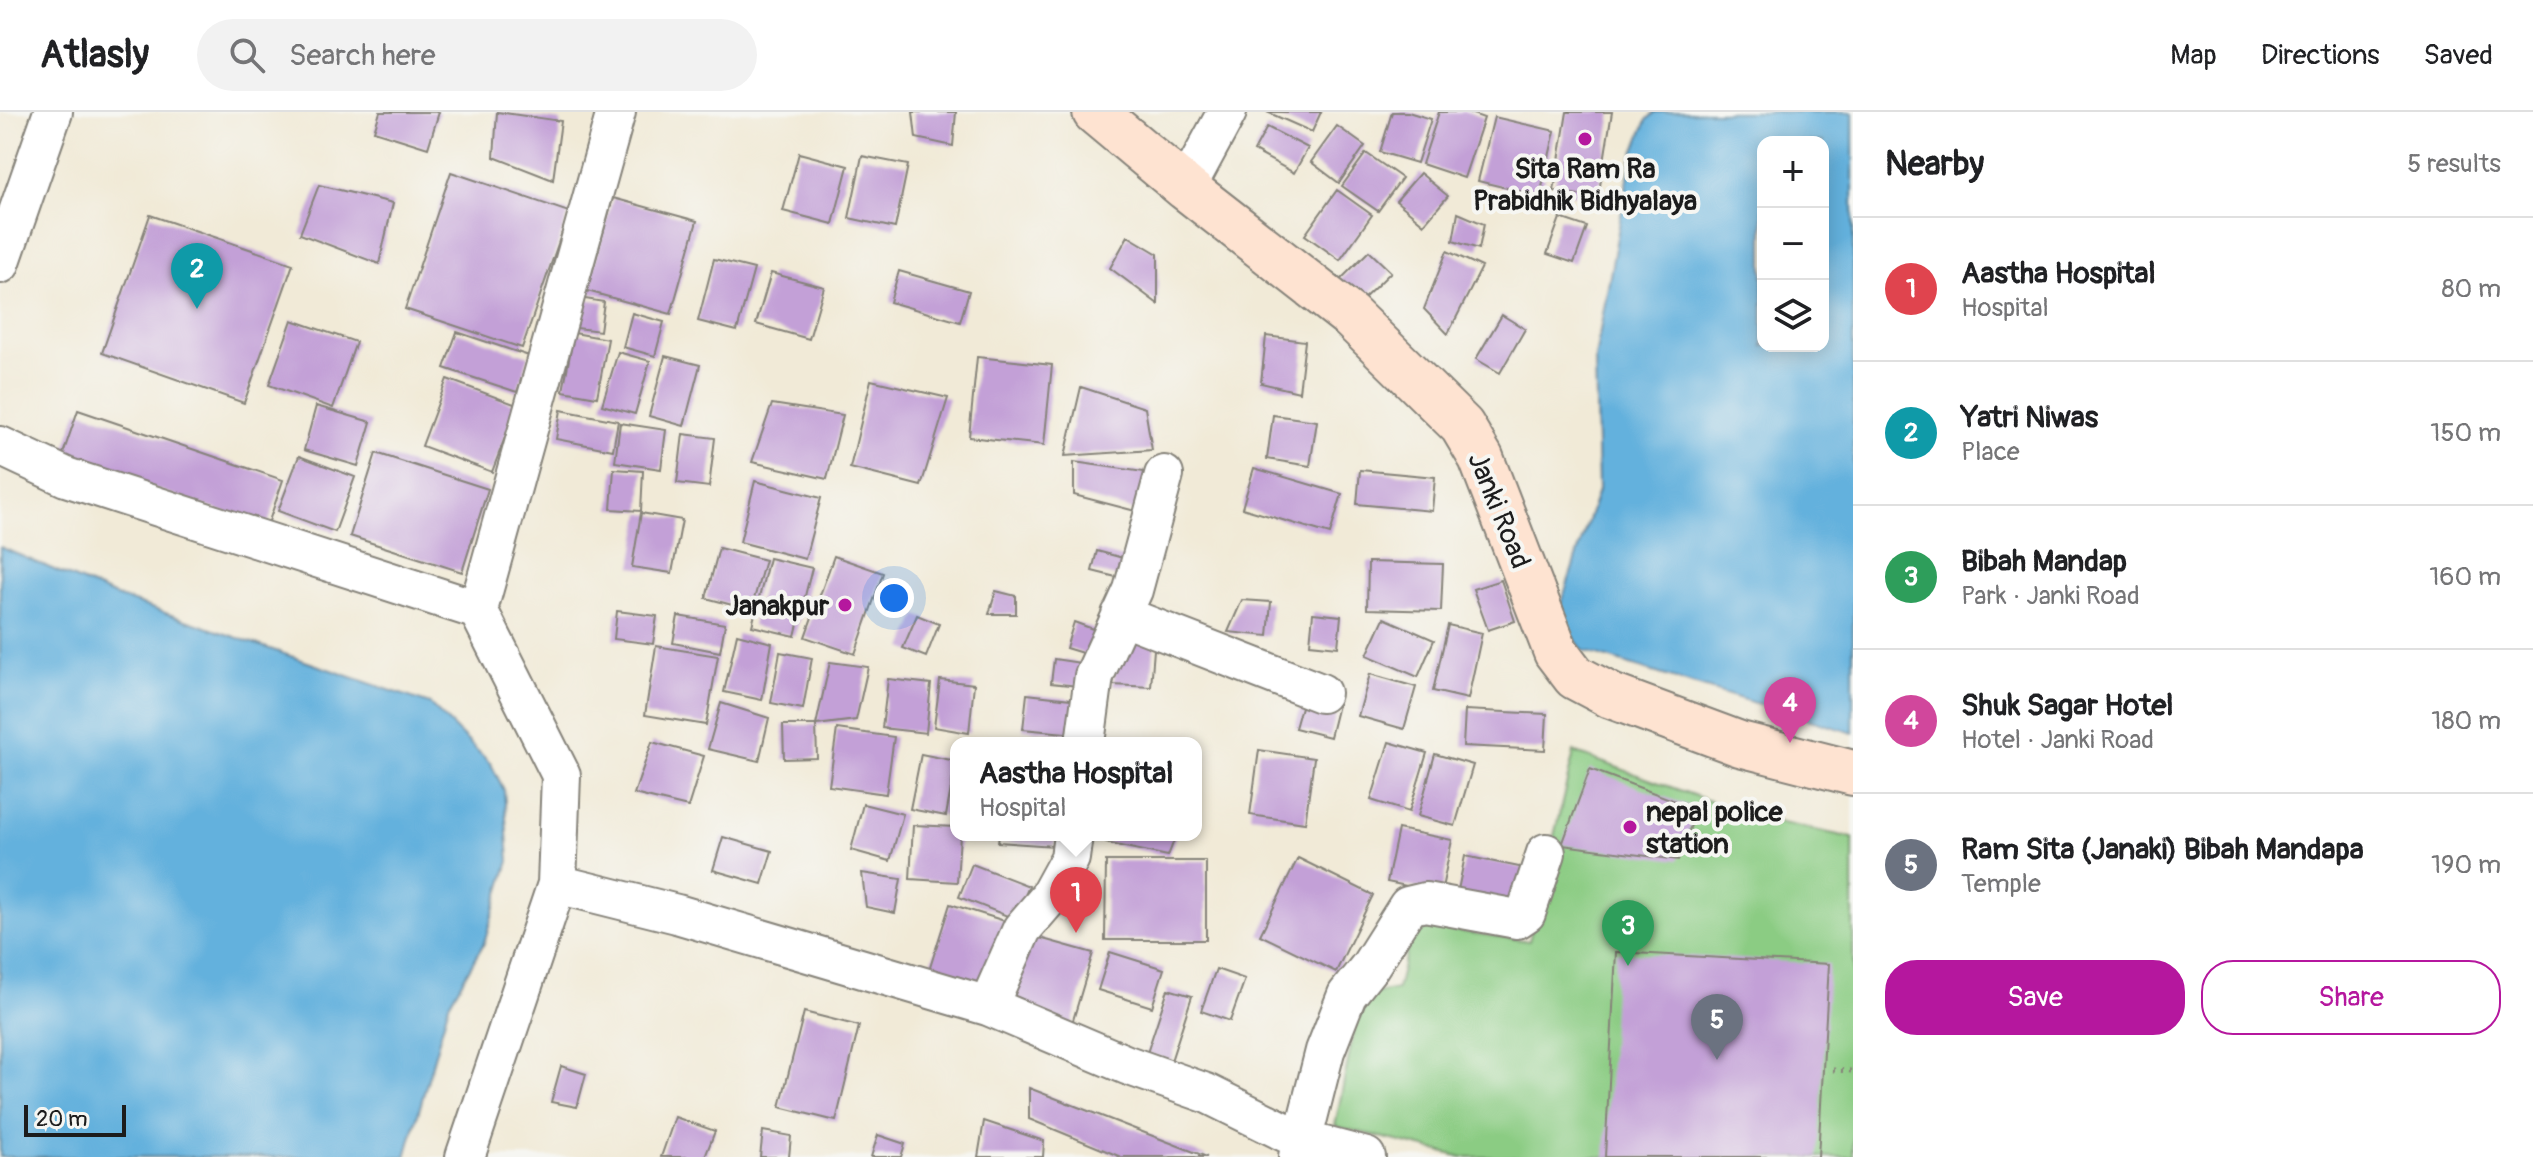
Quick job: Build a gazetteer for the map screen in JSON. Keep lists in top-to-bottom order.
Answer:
{
  "streets": {
    "street": ["Janki Road"]
  },
  "places": ["Sita Ram Ra Prabidhik Bidhyalaya", "Janakpur", "nepal police station"],
  "scale_bar": "20 m",
  "page": {
    "header": "Atlasly",
    "search": "Search here",
    "nav": ["Map", "Directions", "Saved"],
    "heading": ["Nearby", "5 results"],
    "map_buttons": ["+", "−"],
    "list": [
      {
        "mark": "1",
        "name": "Aastha Hospital",
        "note": "Hospital",
        "value": "80 m"
      },
      {
        "mark": "2",
        "name": "Yatri Niwas",
        "note": "Place",
        "value": "150 m"
      },
      {
        "mark": "3",
        "name": "Bibah Mandap",
        "note": "Park · Janki Road",
        "value": "160 m"
      },
      {
        "mark": "4",
        "name": "Shuk Sagar Hotel",
        "note": "Hotel · Janki Road",
        "value": "180 m"
      },
      {
        "mark": "5",
        "name": "Ram Sita (Janaki) Bibah Mandapa",
        "note": "Temple",
        "value": "190 m"
      }
    ],
    "pins": [
      "2",
      "4",
      "1",
      "3",
      "5"
    ],
    "popup": ["Aastha Hospital", "Hospital"],
    "buttons": ["Save", "Share"],
    "scale": "20 m"
  }
}
